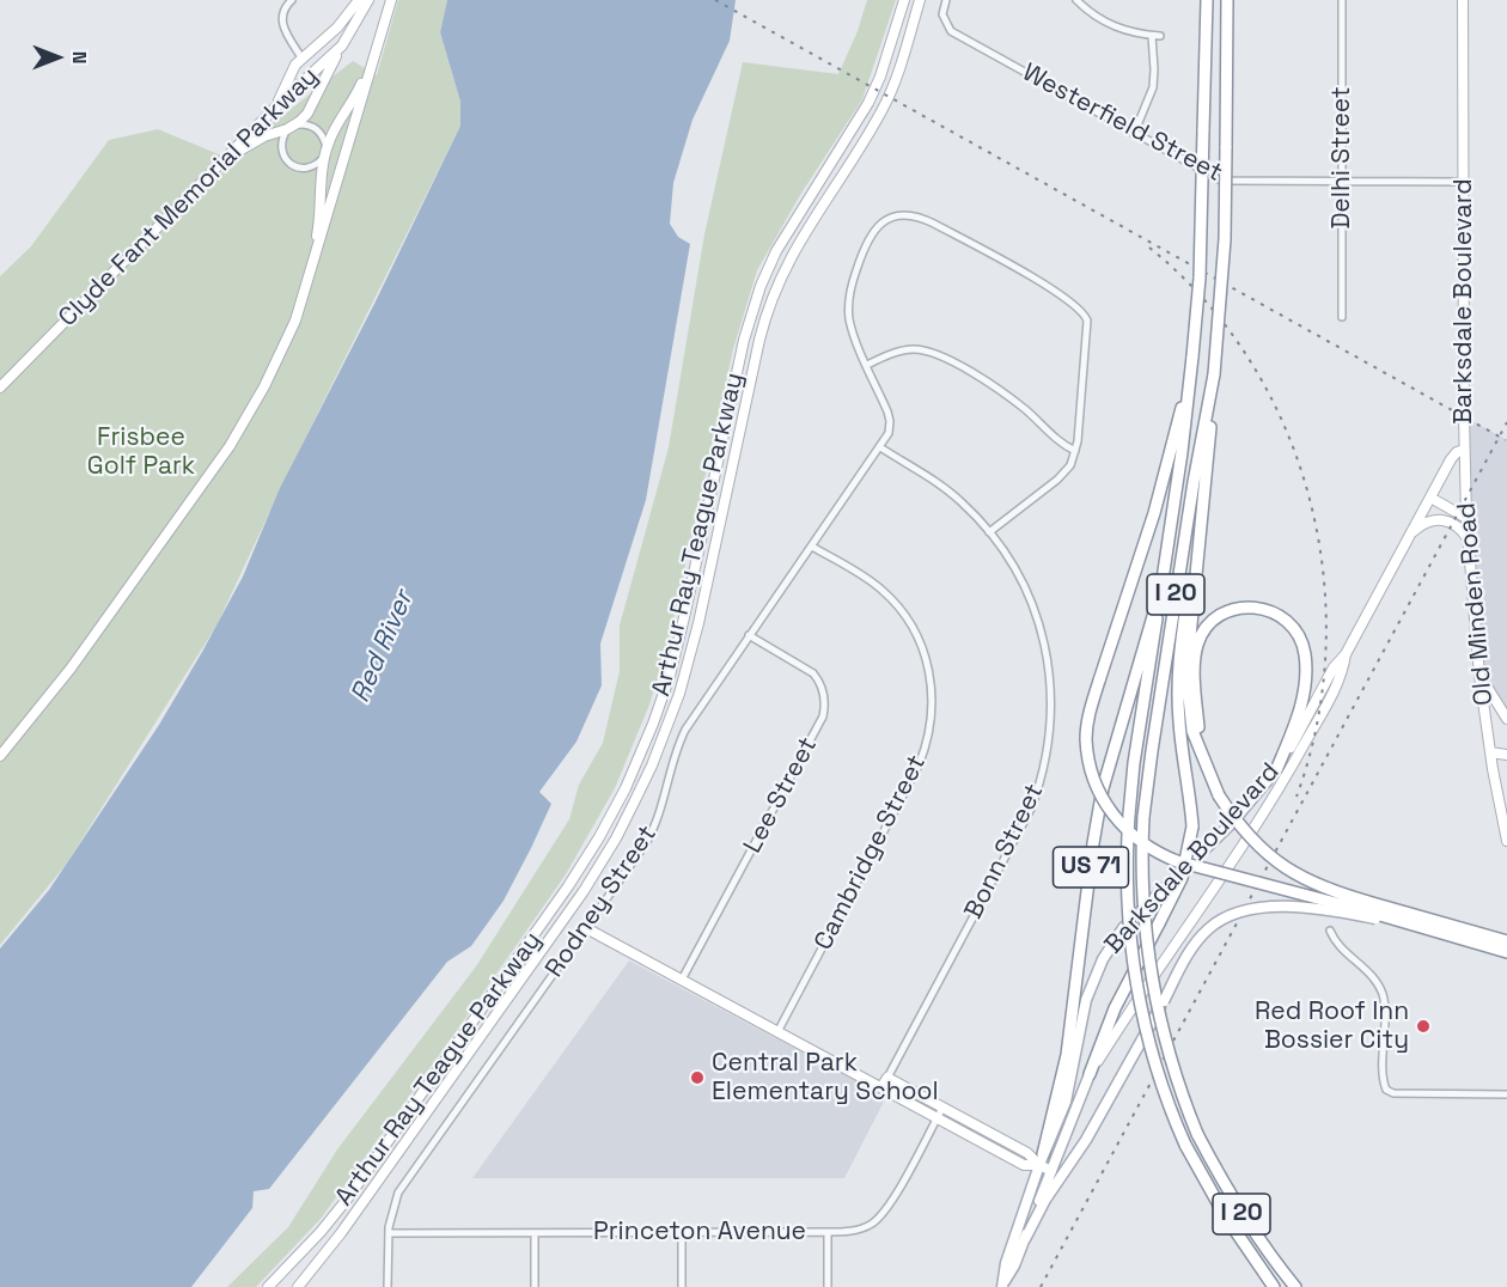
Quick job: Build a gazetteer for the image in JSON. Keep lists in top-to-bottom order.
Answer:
{
  "streets": {
    "highway": ["I 20", "US 71"],
    "main road": [
      "Clyde Fant Memorial Parkway",
      "Barksdale Boulevard",
      "Arthur Ray Teague Parkway",
      "Old Minden Road",
      "Bonn Street"
    ],
    "street": [
      "Westerfield Street",
      "Delhi Street",
      "Lee Street",
      "Cambridge Street",
      "Rodney Street",
      "Princeton Avenue"
    ]
  },
  "crossings": [
    ["Westerfield Street", "Delhi Street"],
    ["Westerfield Street", "Barksdale Boulevard"],
    ["Barksdale Boulevard", "Old Minden Road"],
    ["Barksdale Boulevard", "US 71"],
    ["I 20", "US 71"],
    ["Lee Street", "Rodney Street"],
    ["Bonn Street", "Rodney Street"],
    ["Cambridge Street", "Rodney Street"],
    ["Rodney Street", "Princeton Avenue"]
  ],
  "water": ["Red River"],
  "parks": ["Frisbee Golf Park"],
  "places": ["Red Roof Inn Bossier City", "Central Park Elementary School"],
  "north": "right"
}
